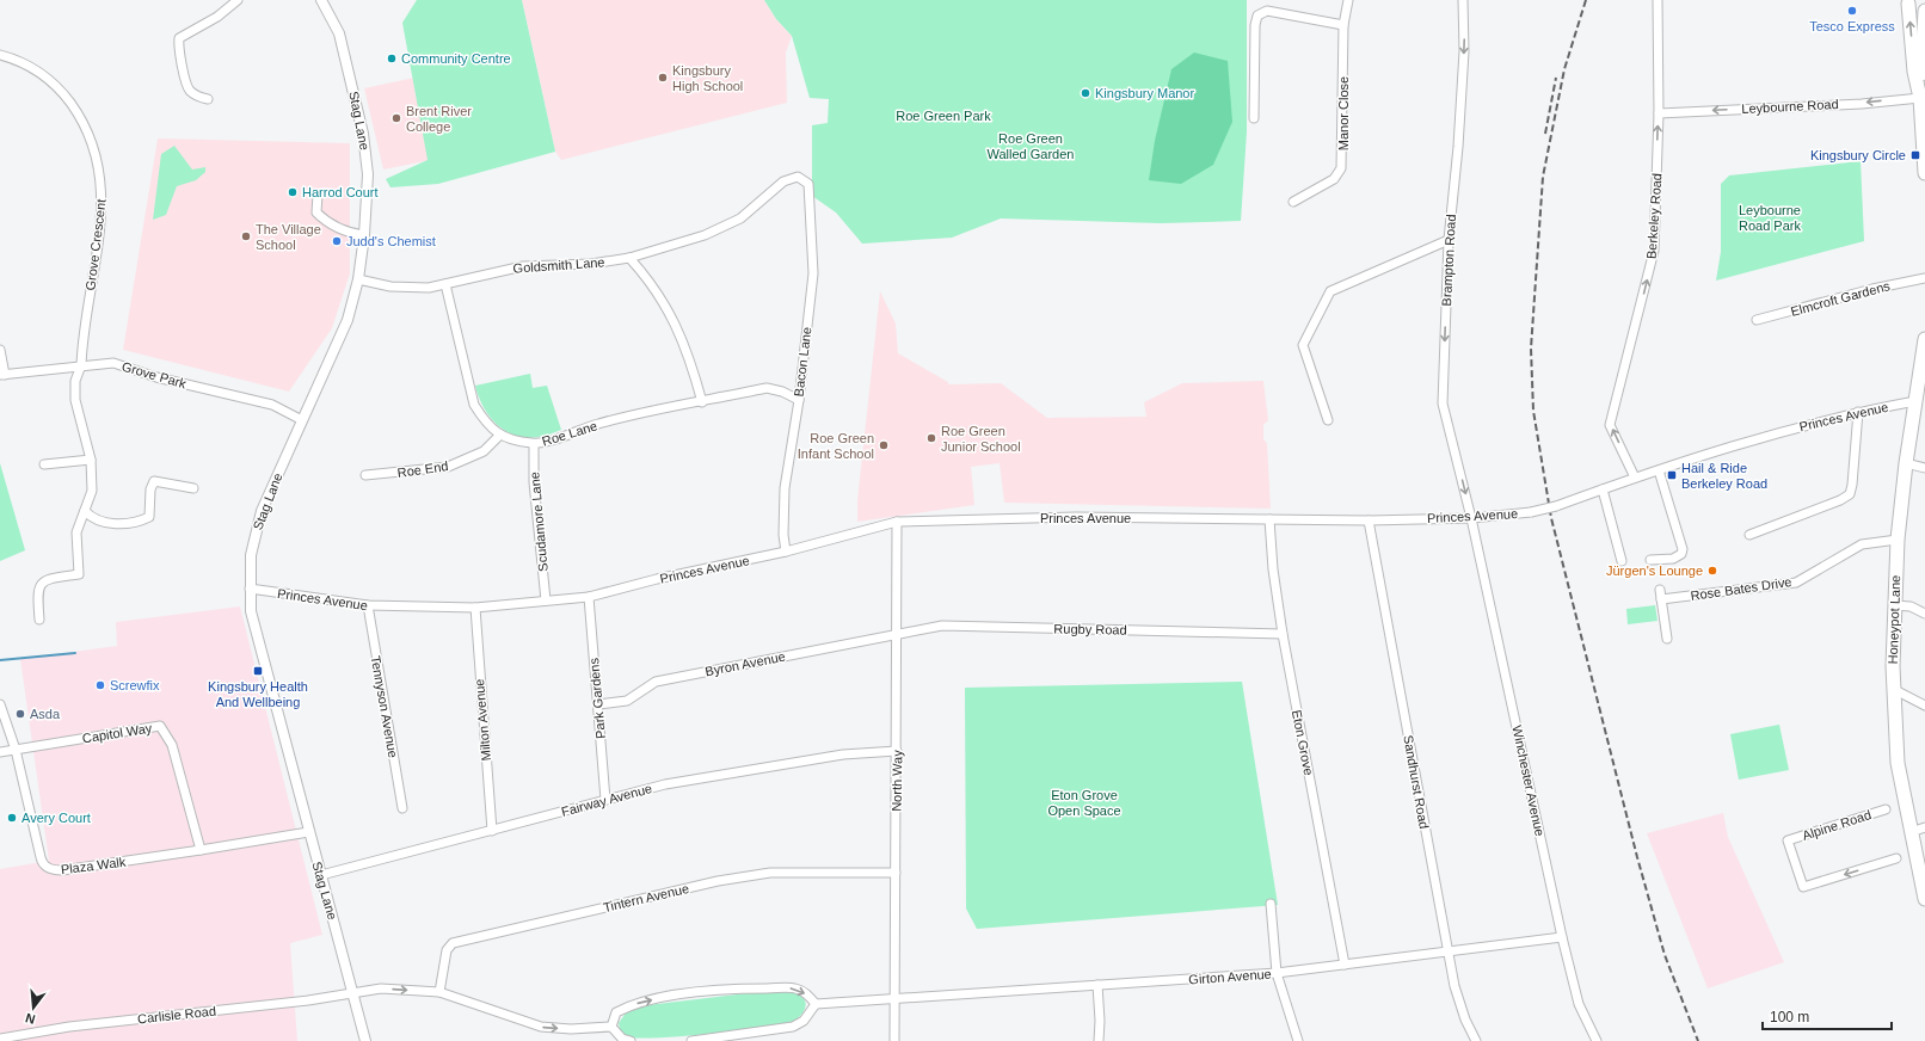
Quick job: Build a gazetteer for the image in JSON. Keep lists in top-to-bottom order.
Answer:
{
  "streets": {
    "main road": ["Honeypot Lane"],
    "street": [
      "Leybourne Road",
      "Manor Close",
      "Stag Lane",
      "Berkeley Road",
      "Grove Crescent",
      "Brampton Road",
      "Goldsmith Lane",
      "Elmcroft Gardens",
      "Bacon Lane",
      "Grove Park",
      "Princes Avenue",
      "Roe Lane",
      "Roe End",
      "Scudamore Lane",
      "Rose Bates Drive",
      "Rugby Road",
      "Byron Avenue",
      "Park Gardens",
      "Tennyson Avenue",
      "Milton Avenue",
      "Capitol Way",
      "Eton Grove",
      "North Way",
      "Winchester Avenue",
      "Sandhurst Road",
      "Fairway Avenue",
      "Alpine Road",
      "Plaza Walk",
      "Tintern Avenue",
      "Girton Avenue",
      "Carlisle Road"
    ]
  },
  "crossings": [
    ["Leybourne Road", "Berkeley Road"],
    ["Stag Lane", "Goldsmith Lane"],
    ["Stag Lane", "Grove Park"],
    ["Stag Lane", "Princes Avenue"],
    ["Stag Lane", "Fairway Avenue"],
    ["Stag Lane", "Plaza Walk"],
    ["Stag Lane", "Carlisle Road"],
    ["Berkeley Road", "Princes Avenue"],
    ["Grove Crescent", "Grove Park"],
    ["Brampton Road", "Princes Avenue"],
    ["Brampton Road", "Winchester Avenue"],
    ["Goldsmith Lane", "Bacon Lane"],
    ["Bacon Lane", "Princes Avenue"],
    ["Bacon Lane", "Roe Lane"],
    ["Princes Avenue", "Scudamore Lane"],
    ["Princes Avenue", "Honeypot Lane"],
    ["Princes Avenue", "Park Gardens"],
    ["Princes Avenue", "Tennyson Avenue"],
    ["Princes Avenue", "Milton Avenue"],
    ["Princes Avenue", "Eton Grove"],
    ["Princes Avenue", "North Way"],
    ["Princes Avenue", "Winchester Avenue"],
    ["Princes Avenue", "Sandhurst Road"],
    ["Roe Lane", "Roe End"],
    ["Roe Lane", "Scudamore Lane"],
    ["Rose Bates Drive", "Honeypot Lane"],
    ["Rugby Road", "Byron Avenue"],
    ["Rugby Road", "Eton Grove"],
    ["Rugby Road", "North Way"],
    ["Byron Avenue", "Park Gardens"],
    ["Byron Avenue", "North Way"],
    ["Park Gardens", "Fairway Avenue"],
    ["Milton Avenue", "Fairway Avenue"],
    ["Capitol Way", "Plaza Walk"],
    ["Eton Grove", "Girton Avenue"],
    ["North Way", "Fairway Avenue"],
    ["North Way", "Tintern Avenue"],
    ["North Way", "Girton Avenue"],
    ["Winchester Avenue", "Girton Avenue"],
    ["Sandhurst Road", "Girton Avenue"],
    ["Tintern Avenue", "Carlisle Road"]
  ],
  "one_way": [
    "Leybourne Road",
    "Berkeley Road",
    "Brampton Road",
    "Carlisle Road"
  ],
  "parks": [
    "Roe Green Park",
    "Roe Green Walled Garden",
    "Leybourne Road Park",
    "Eton Grove Open Space"
  ],
  "places": {
    "other": [
      "Tesco Express",
      "Community Centre",
      "Kingsbury High School",
      "Kingsbury Manor",
      "Brent River College",
      "Harrod Court",
      "The Village School",
      "Judd's Chemist",
      "Roe Green Junior School",
      "Roe Green Infant School",
      "Jürgen's Lounge",
      "Screwfix",
      "Asda",
      "Avery Court"
    ],
    "transit": ["Kingsbury Circle", "Hail & Ride Berkeley Road", "Kingsbury Health And Wellbeing"]
  },
  "scale_bar": "100 m",
  "north": "bottom"
}
